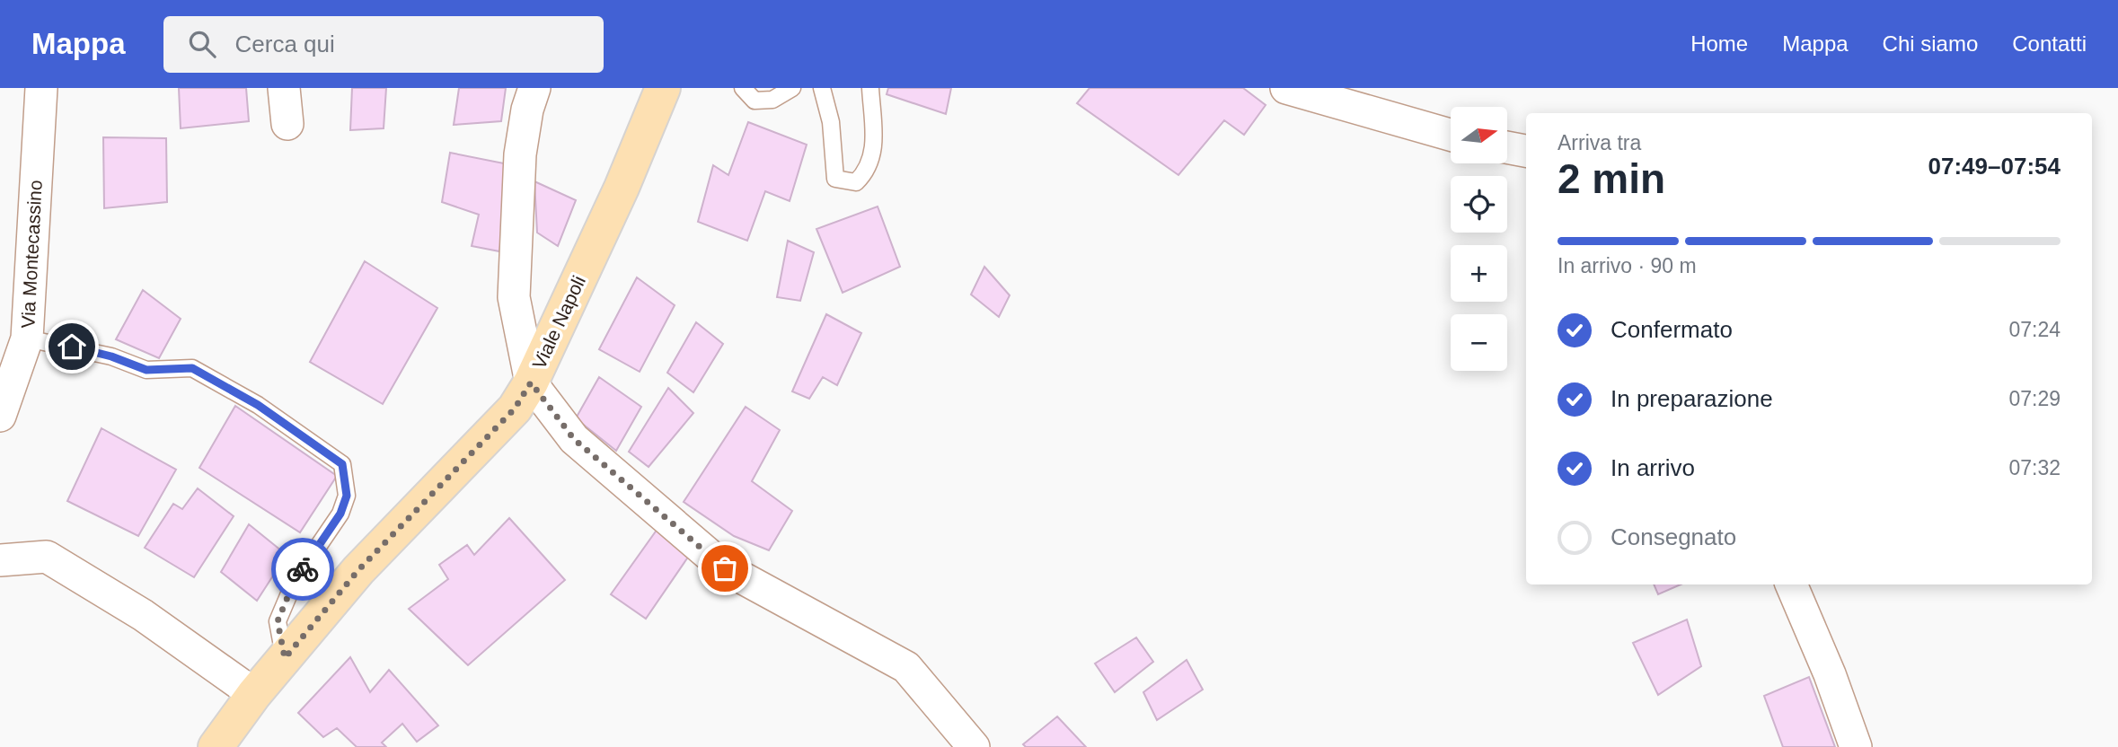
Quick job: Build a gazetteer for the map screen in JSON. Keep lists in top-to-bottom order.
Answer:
{
  "streets": {
    "main road": ["Viale Napoli"],
    "street": ["Via Montecassino"]
  },
  "north": "right",
  "page": {
    "header": "Mappa",
    "search": "Cerca qui",
    "nav": [
      "Home",
      "Mappa",
      "Chi siamo",
      "Contatti"
    ],
    "map_buttons": ["+", "−"],
    "heading": ["2 min", "Arriva tra", "07:49–07:54"],
    "bar": "In arrivo · 90 m",
    "list": [
      ["Confermato", "07:24"],
      ["In preparazione", "07:29"],
      ["In arrivo", "07:32"],
      "Consegnato"
    ]
  }
}
